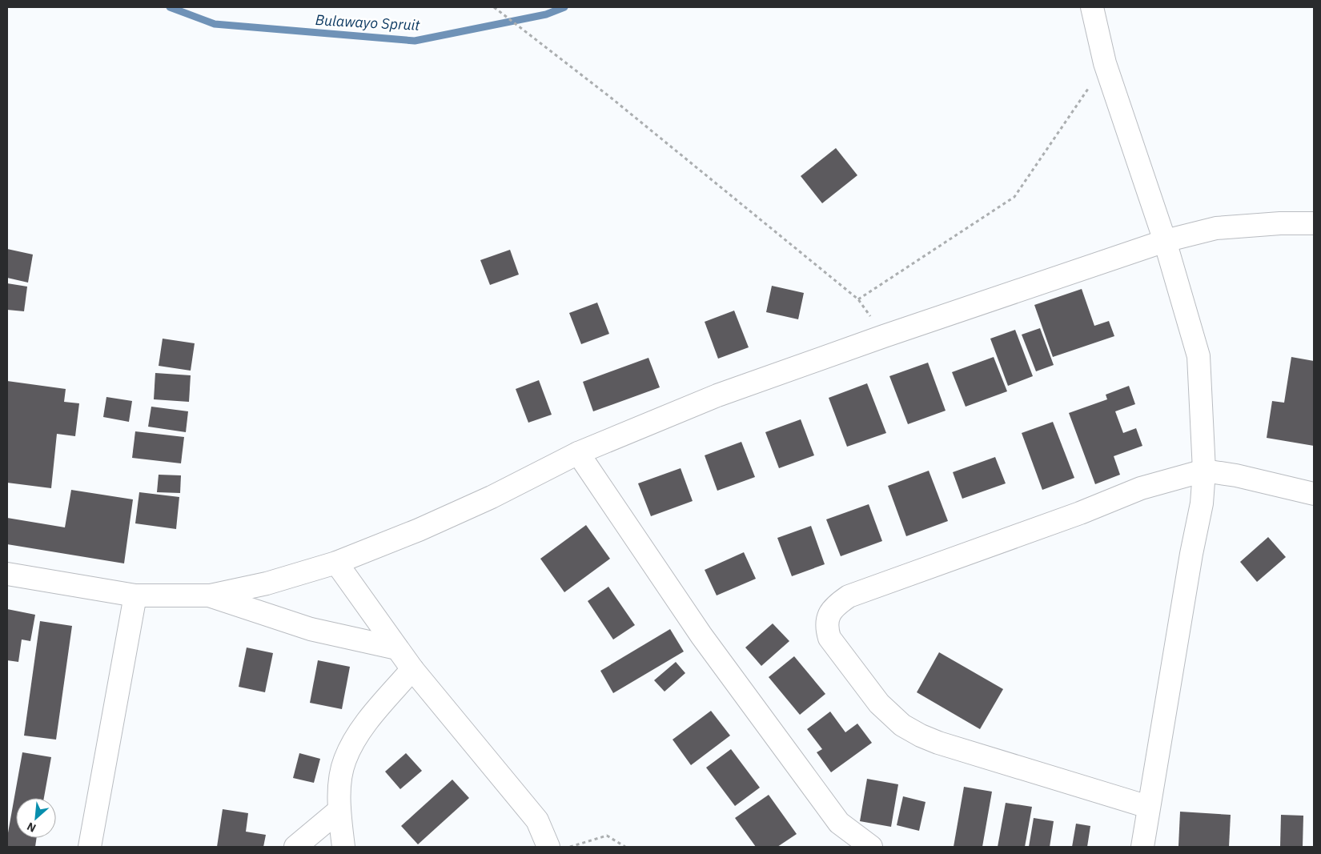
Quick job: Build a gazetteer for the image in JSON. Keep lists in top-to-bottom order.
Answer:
{
  "water": ["Bulawayo Spruit"],
  "north": "bottom left"
}
